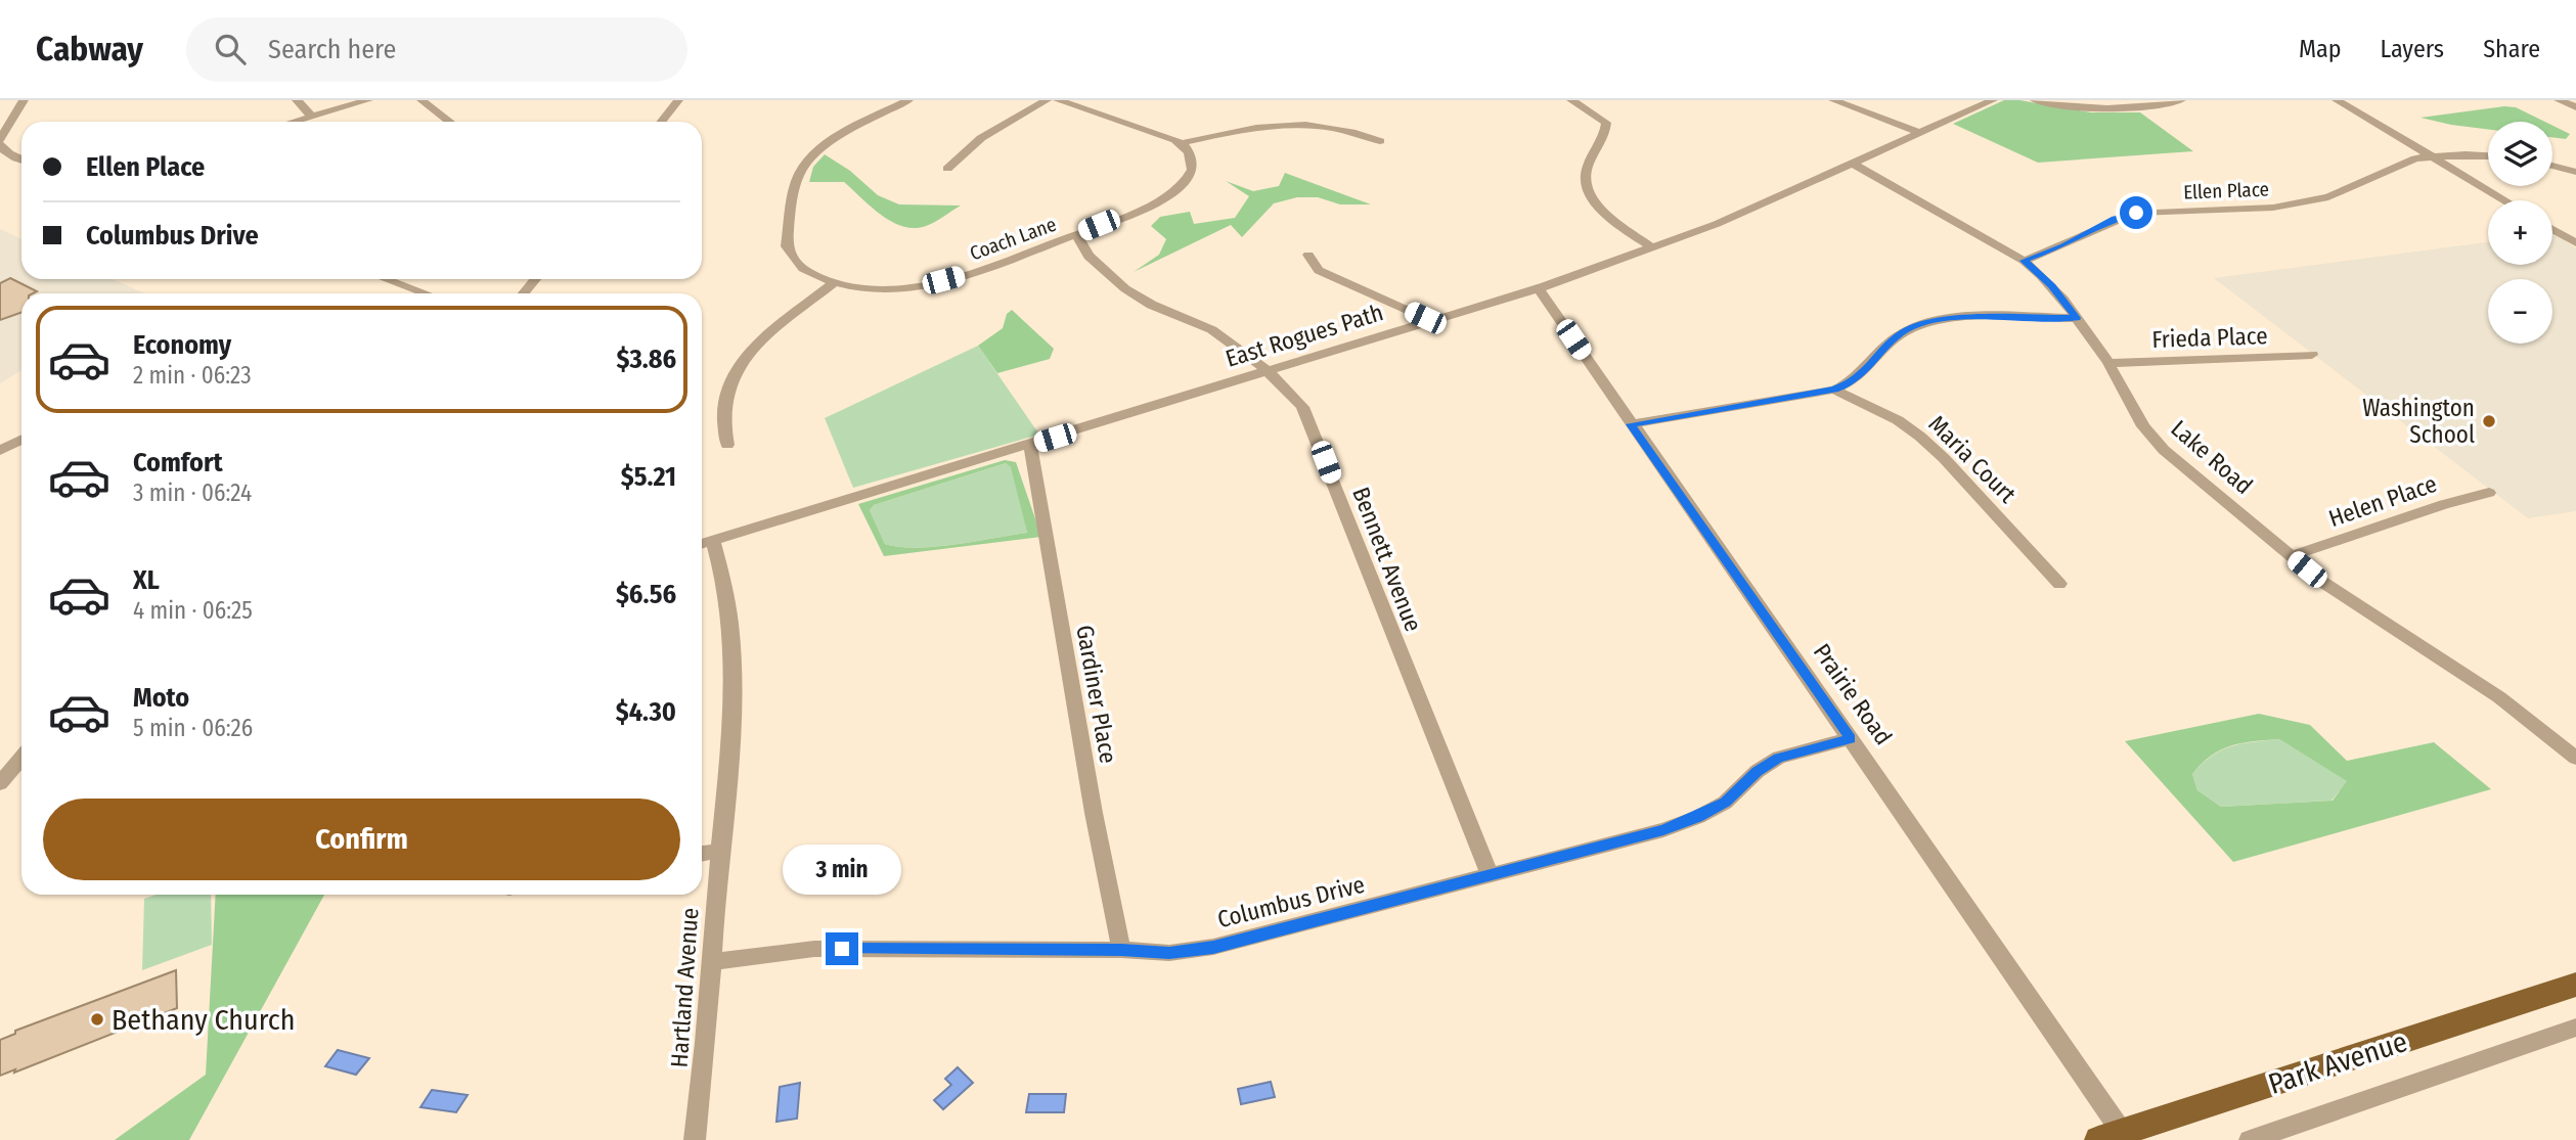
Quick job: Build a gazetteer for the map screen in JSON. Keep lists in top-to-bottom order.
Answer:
{
  "streets": {
    "main road": ["Park Avenue"],
    "street": [
      "Ellen Place",
      "Coach Lane",
      "East Rogues Path",
      "Frieda Place",
      "Lake Road",
      "Maria Court",
      "Helen Place",
      "Bennett Avenue",
      "Gardiner Place",
      "Prairie Road",
      "Columbus Drive",
      "Hartland Avenue"
    ]
  },
  "crossings": [
    ["Ellen Place", "Lake Road"],
    ["Coach Lane", "Bennett Avenue"],
    ["East Rogues Path", "Lake Road"],
    ["East Rogues Path", "Bennett Avenue"],
    ["East Rogues Path", "Gardiner Place"],
    ["East Rogues Path", "Prairie Road"],
    ["East Rogues Path", "Hartland Avenue"],
    ["Frieda Place", "Lake Road"],
    ["Lake Road", "Helen Place"],
    ["Bennett Avenue", "Columbus Drive"],
    ["Gardiner Place", "Columbus Drive"],
    ["Prairie Road", "Columbus Drive"],
    ["Prairie Road", "Park Avenue"],
    ["Columbus Drive", "Hartland Avenue"]
  ],
  "places": ["Washington School", "Bethany Church"],
  "page": {
    "header": "Cabway",
    "search": "Search here",
    "nav": ["Map", "Layers", "Share"],
    "map_buttons": ["+", "−"],
    "banner": ["Ellen Place", "Columbus Drive"],
    "list": [
      {
        "name": "Economy",
        "note": "2 min · 06:23",
        "value": "$3.86"
      },
      {
        "name": "Comfort",
        "note": "3 min · 06:24",
        "value": "$5.21"
      },
      {
        "name": "XL",
        "note": "4 min · 06:25",
        "value": "$6.56"
      },
      {
        "name": "Moto",
        "note": "5 min · 06:26",
        "value": "$4.30"
      }
    ],
    "buttons": "Confirm",
    "bubble": "3 min"
  }
}
